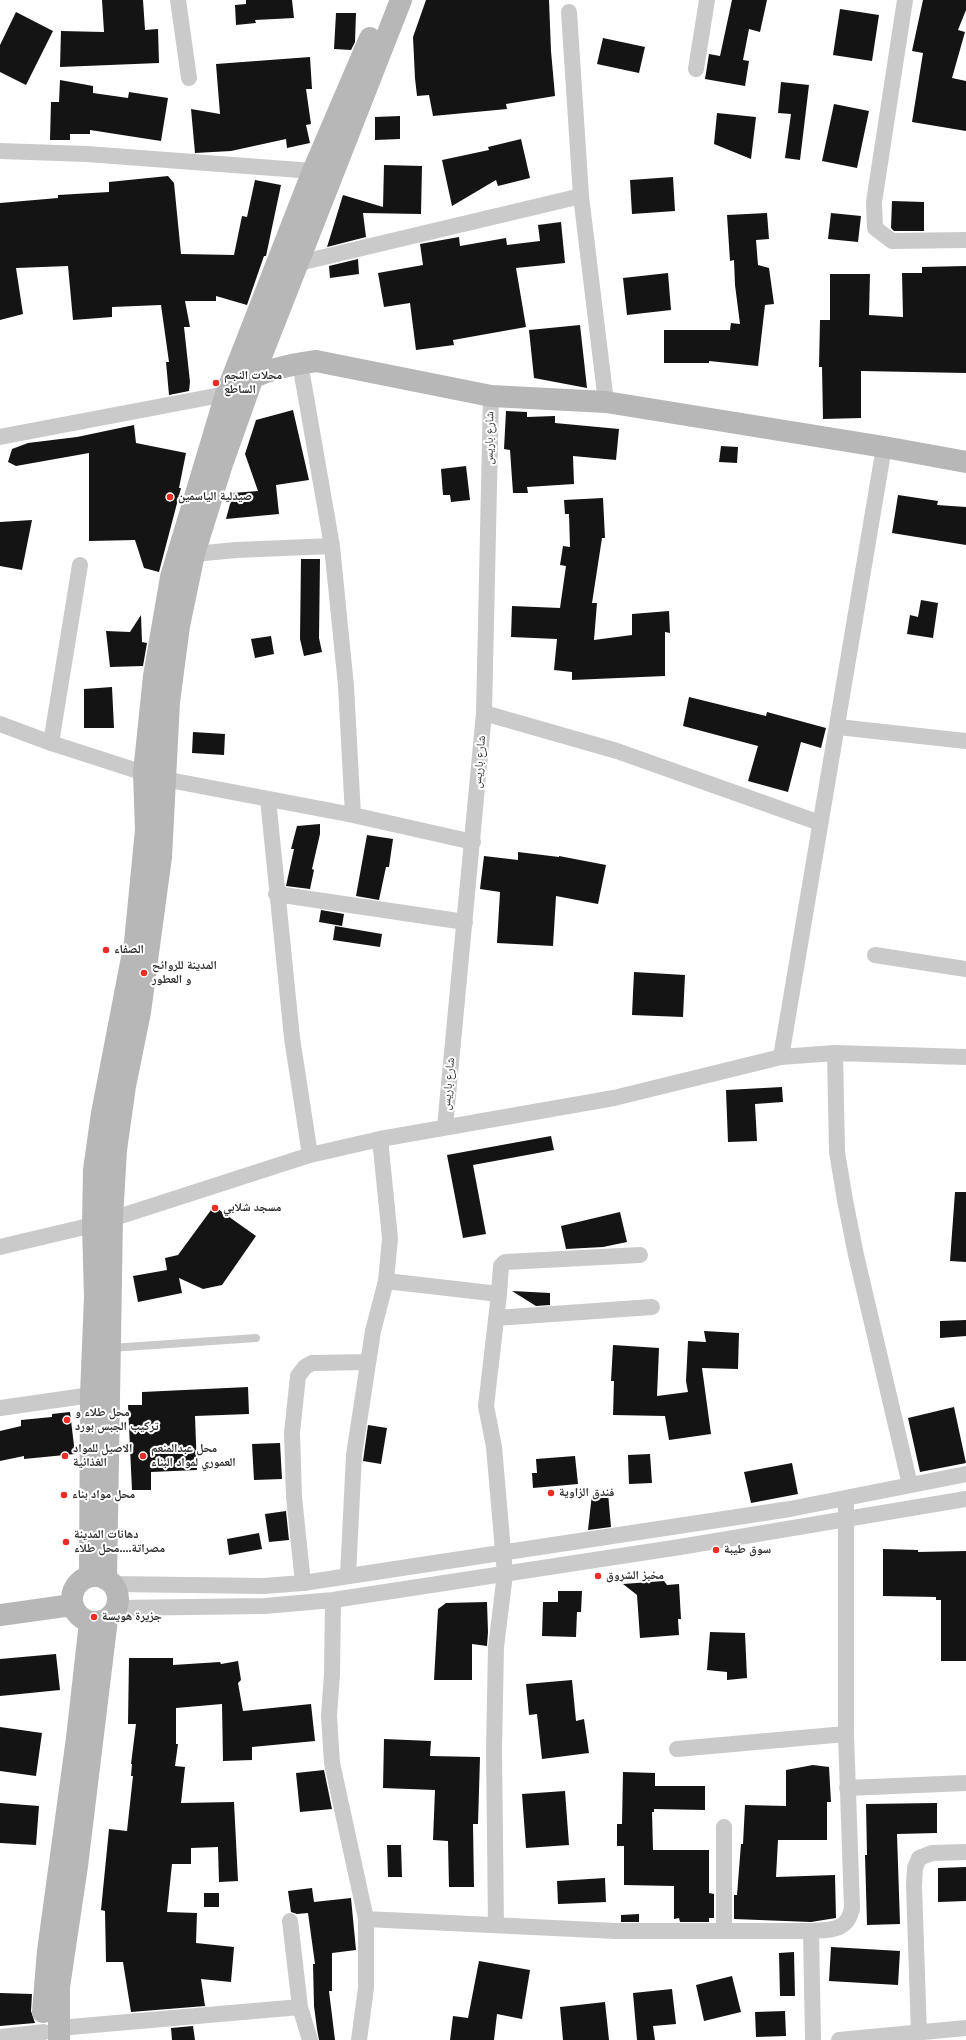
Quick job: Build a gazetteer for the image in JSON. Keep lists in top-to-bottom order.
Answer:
{
  "streets": {
    "street": ["شارع باريس"]
  },
  "places": [
    "محلات النجم الساطع",
    "صيدلية الياسمين",
    "الصفاء",
    "المدينة للروائح و العطور",
    "مسجد شلابي",
    "محل طلاء و تركيب الجبس بورد",
    "الاصيل للمواد الغذائية",
    "محل عبدالمنعم العموري لمواد البناء",
    "فندق الزاوية",
    "محل مواد بناء",
    "دهانات المدينة مصراتة....محل طلاء",
    "سوق طيبة",
    "مخبز الشروق",
    "جزيرة هويسة"
  ]
}
